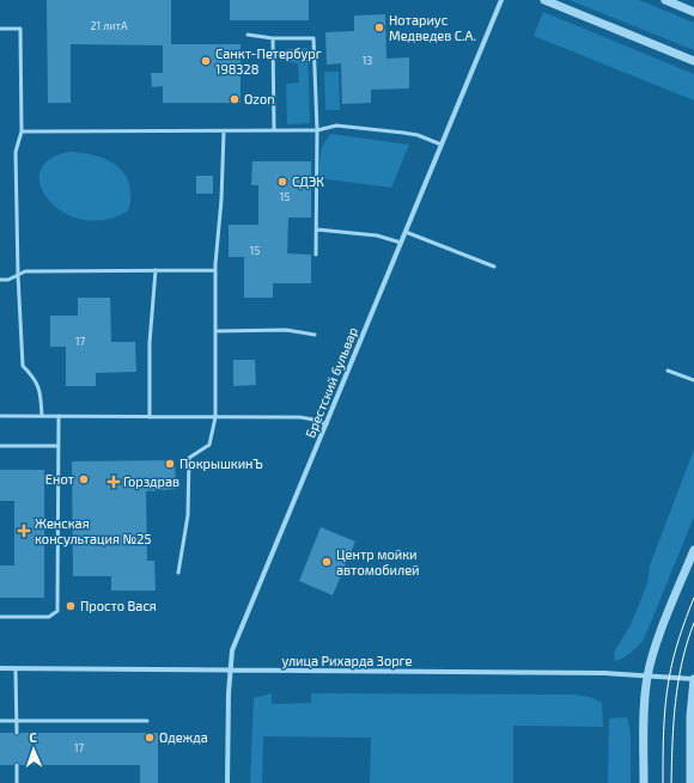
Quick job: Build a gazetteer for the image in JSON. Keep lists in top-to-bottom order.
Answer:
{
  "streets": {
    "street": ["Брестский бульвар", "улица Рихарда Зорге"]
  },
  "crossings": [
    ["Брестский бульвар", "улица Рихарда Зорге"]
  ],
  "places": {
    "other": [
      "Нотариус Медведев С.А.",
      "Санкт-Петербург 198328",
      "Ozon",
      "СДЭК",
      "ПокрышкинЪ",
      "Енот",
      "Центр мойки автомобилей",
      "Просто Вася",
      "Одежда"
    ],
    "health": ["Горздрав", "Женская консультация №25"]
  },
  "house_numbers": [
    "21 литА",
    "13",
    "15",
    "15",
    "17",
    "17"
  ],
  "north": "top"
}
